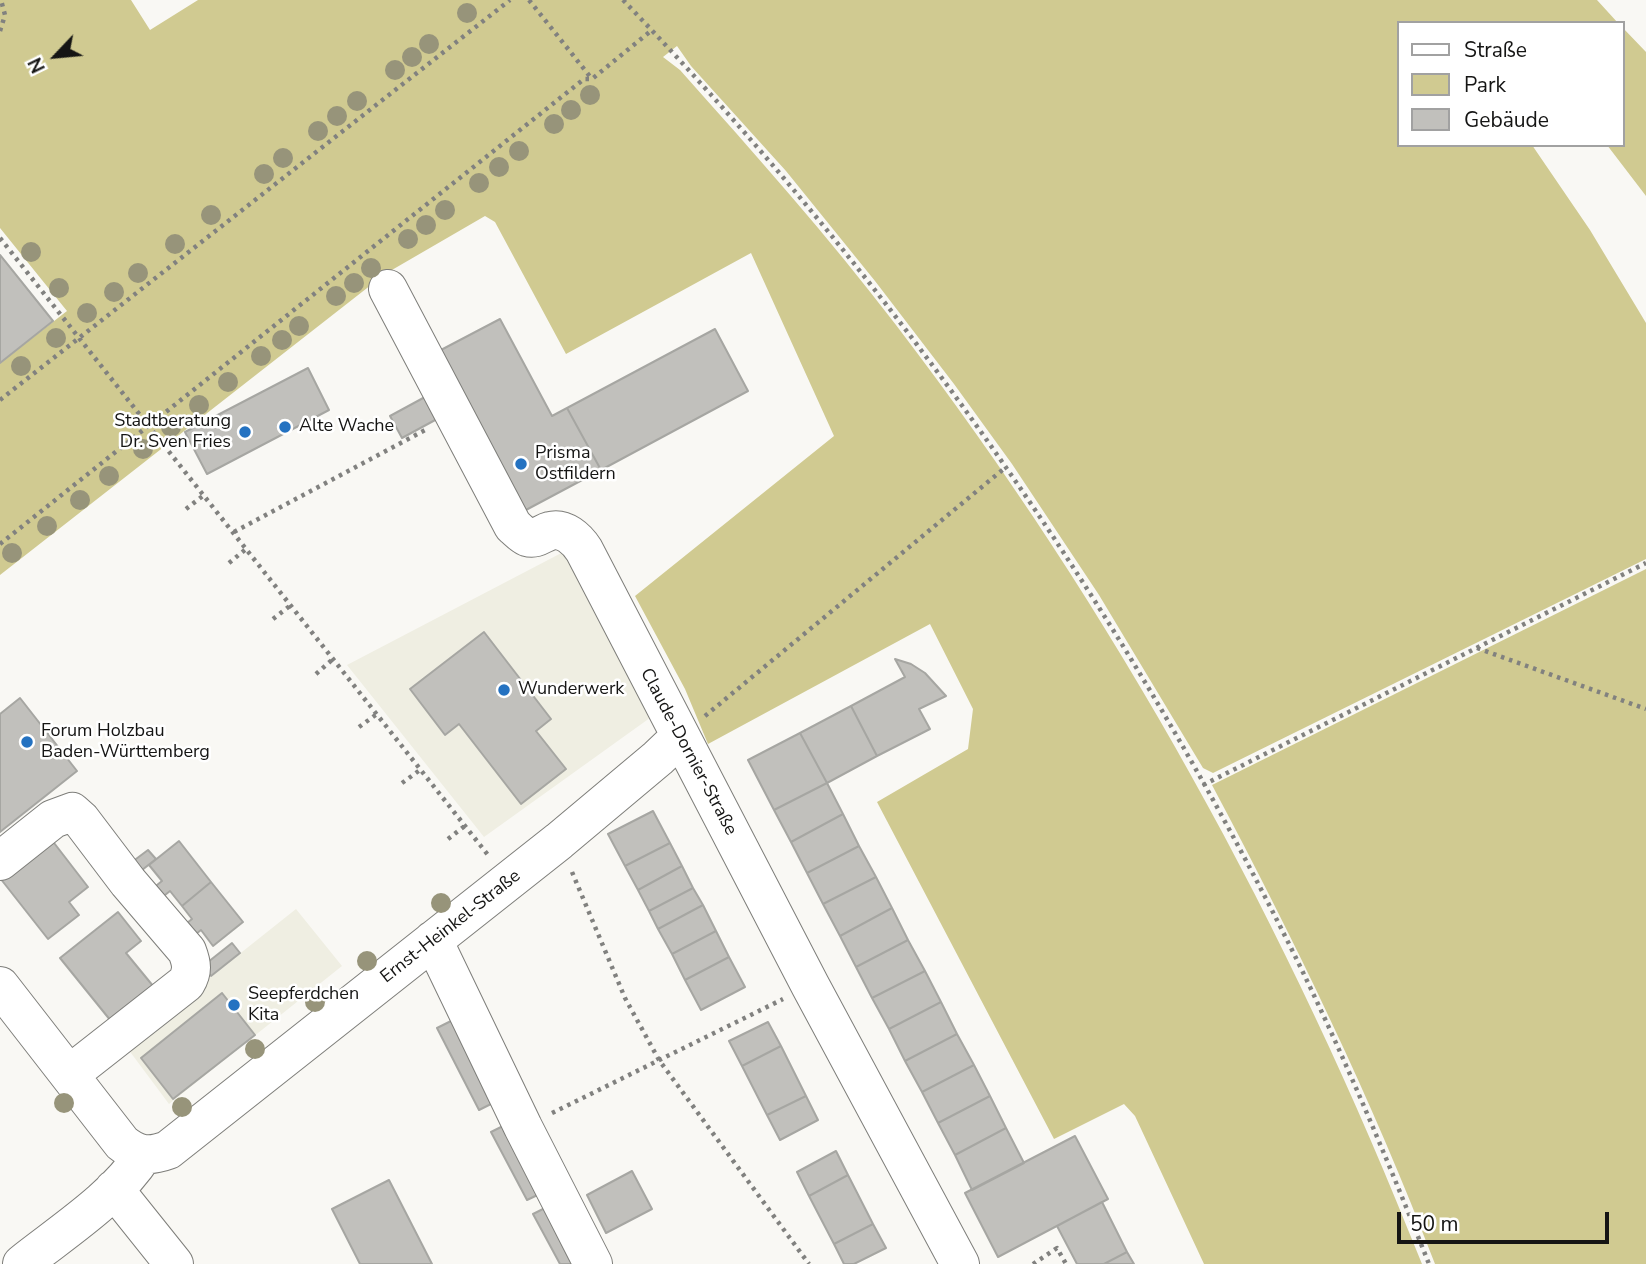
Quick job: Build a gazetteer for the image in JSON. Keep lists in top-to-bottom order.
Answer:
{
  "streets": {
    "street": ["Claude-Dornier-Straße", "Ernst-Heinkel-Straße"]
  },
  "crossings": [
    ["Claude-Dornier-Straße", "Ernst-Heinkel-Straße"]
  ],
  "places": [
    "Alte Wache",
    "Stadtberatung Dr. Sven Fries",
    "Prisma Ostfildern",
    "Wunderwerk",
    "Forum Holzbau Baden-Württemberg",
    "Seepferdchen Kita"
  ],
  "legend": ["Straße", "Park", "Gebäude"],
  "scale_bar": "50 m",
  "north": "bottom left"
}
